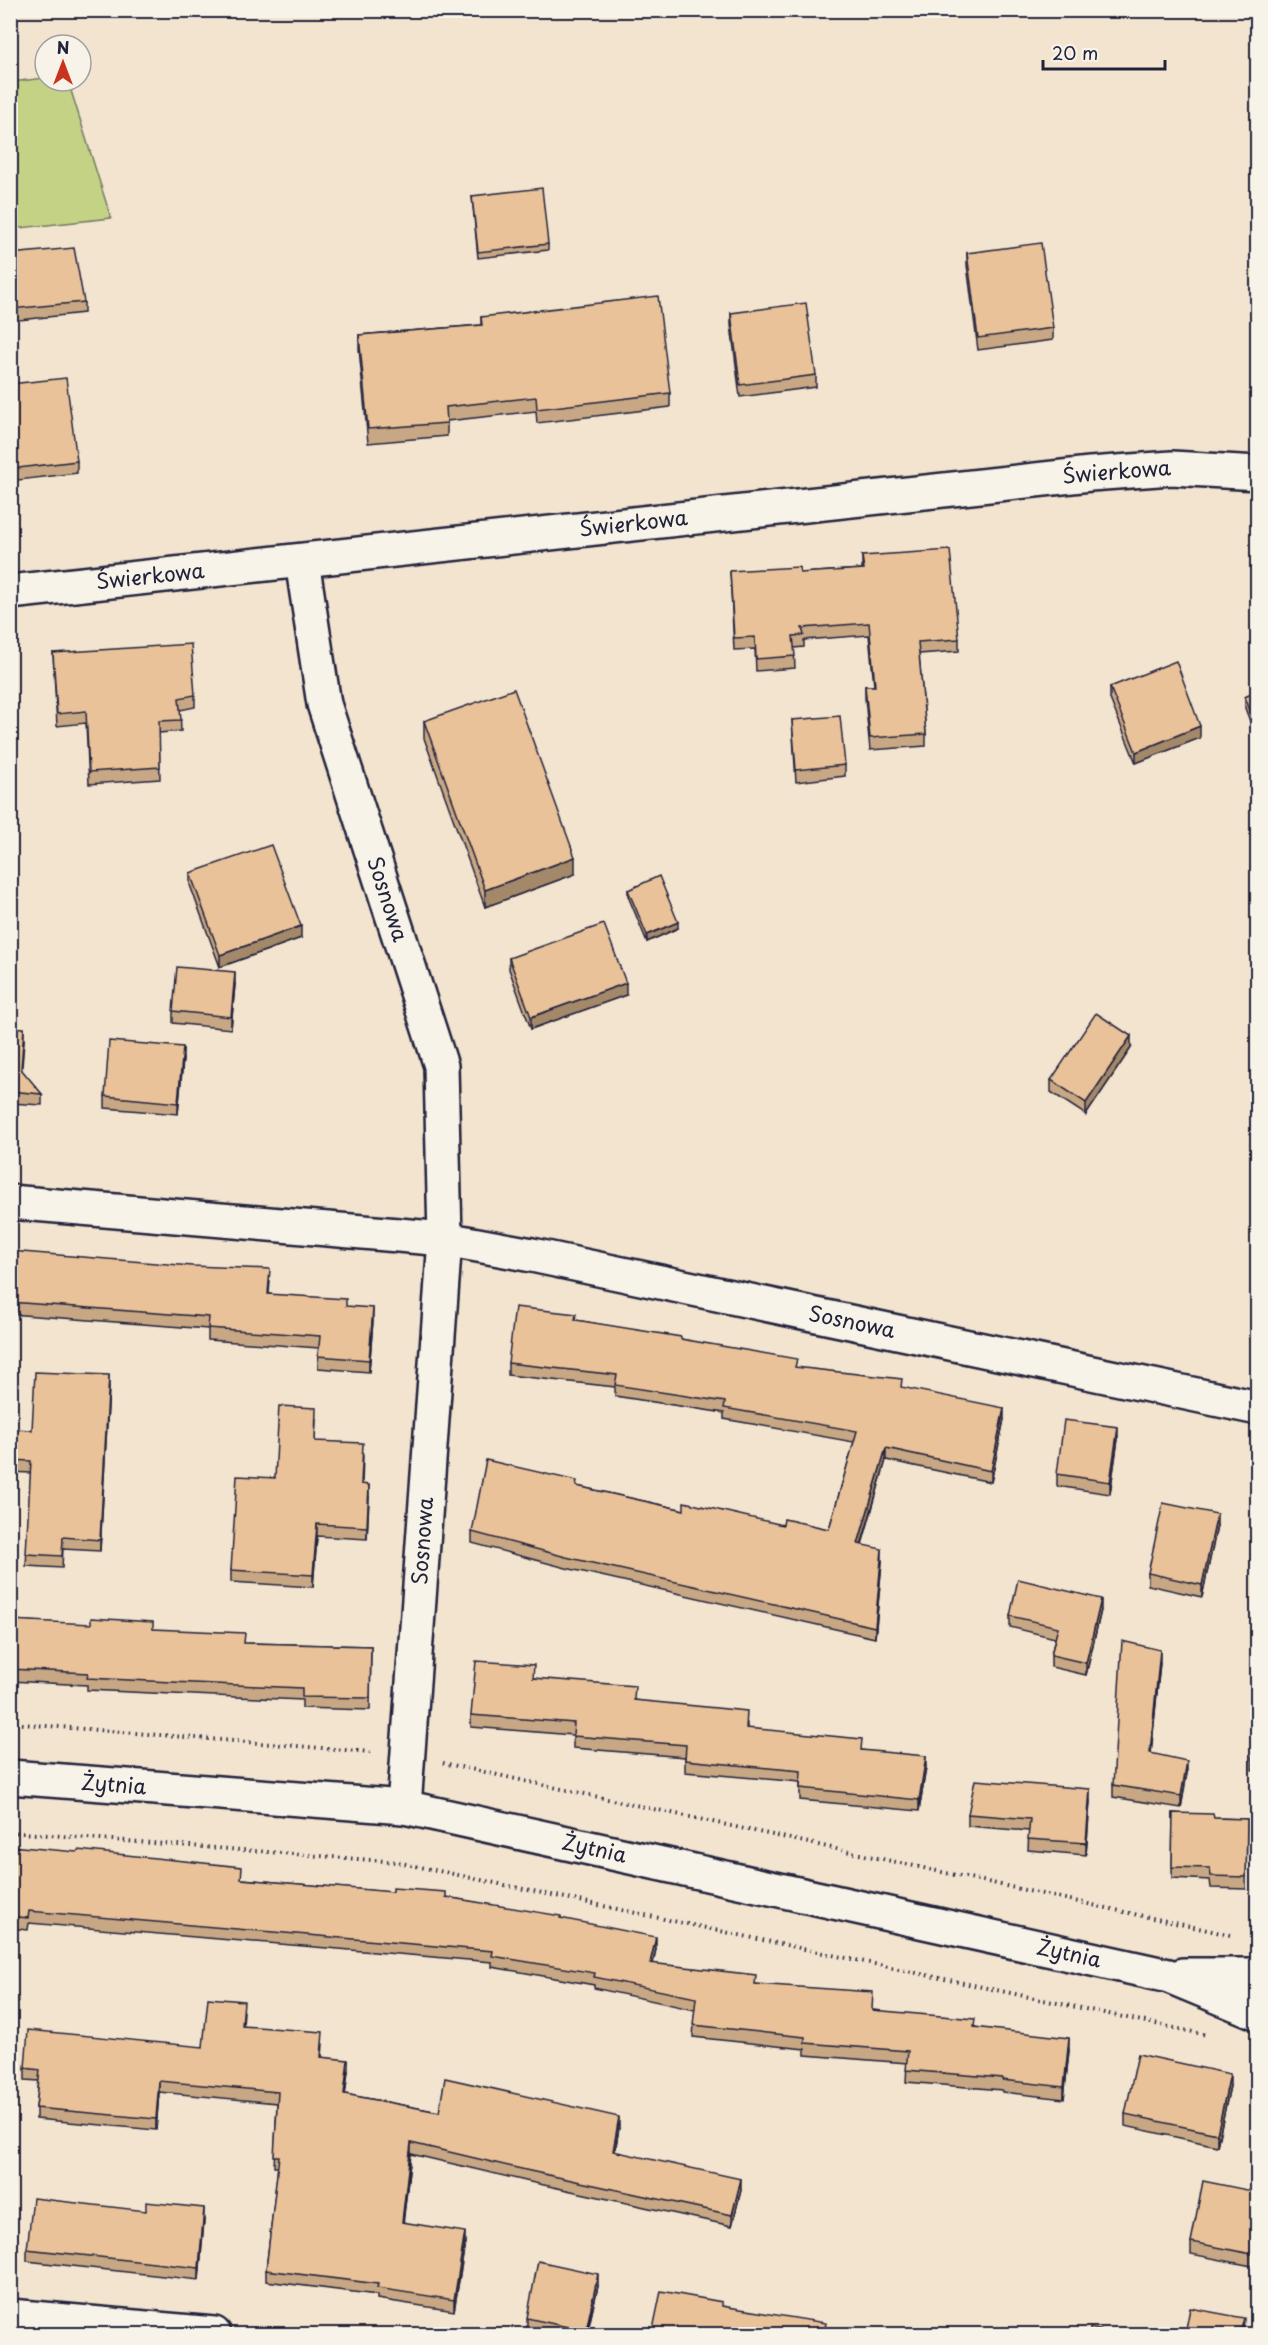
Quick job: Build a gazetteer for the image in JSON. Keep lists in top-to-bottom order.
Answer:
{
  "streets": {
    "street": ["Świerkowa", "Sosnowa", "Żytnia"]
  },
  "crossings": [
    ["Świerkowa", "Sosnowa"],
    ["Sosnowa", "Żytnia"]
  ],
  "scale_bar": "20 m",
  "north": "top"
}
